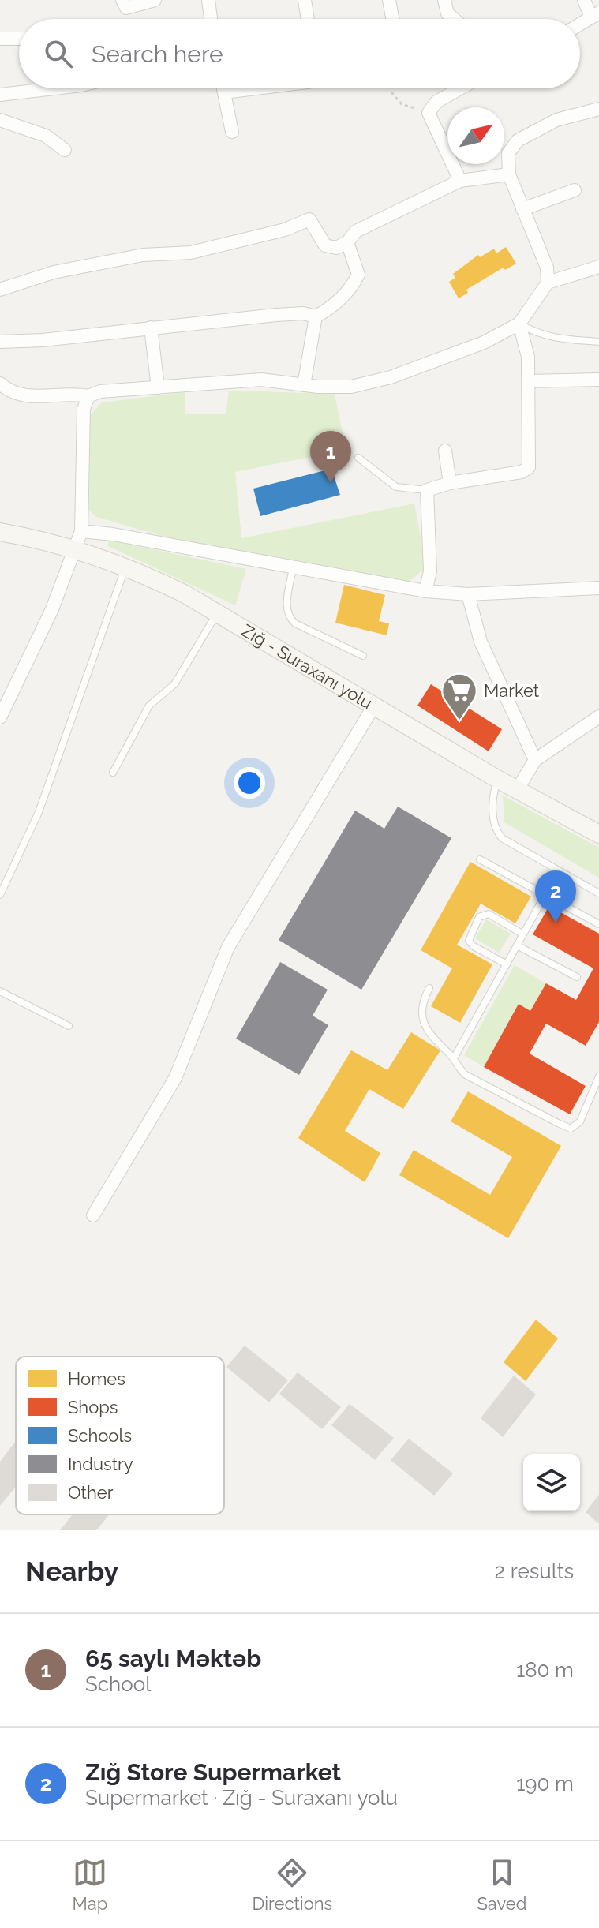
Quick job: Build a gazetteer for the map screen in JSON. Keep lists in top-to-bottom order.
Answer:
{
  "streets": {
    "main road": ["Zığ - Suraxanı yolu"]
  },
  "places": {
    "supermarket": ["Market"]
  },
  "legend": [
    "Homes",
    "Shops",
    "Schools",
    "Industry",
    "Other"
  ],
  "north": "top right",
  "page": {
    "search": "Search here",
    "pins": ["1", "2"],
    "heading": ["Nearby", "2 results"],
    "list": [
      {
        "mark": "1",
        "name": "65 saylı Məktəb",
        "note": "School",
        "value": "180 m"
      },
      {
        "mark": "2",
        "name": "Zığ Store Supermarket",
        "note": "Supermarket · Zığ - Suraxanı yolu",
        "value": "190 m"
      }
    ],
    "nav": ["Map", "Directions", "Saved"]
  }
}
